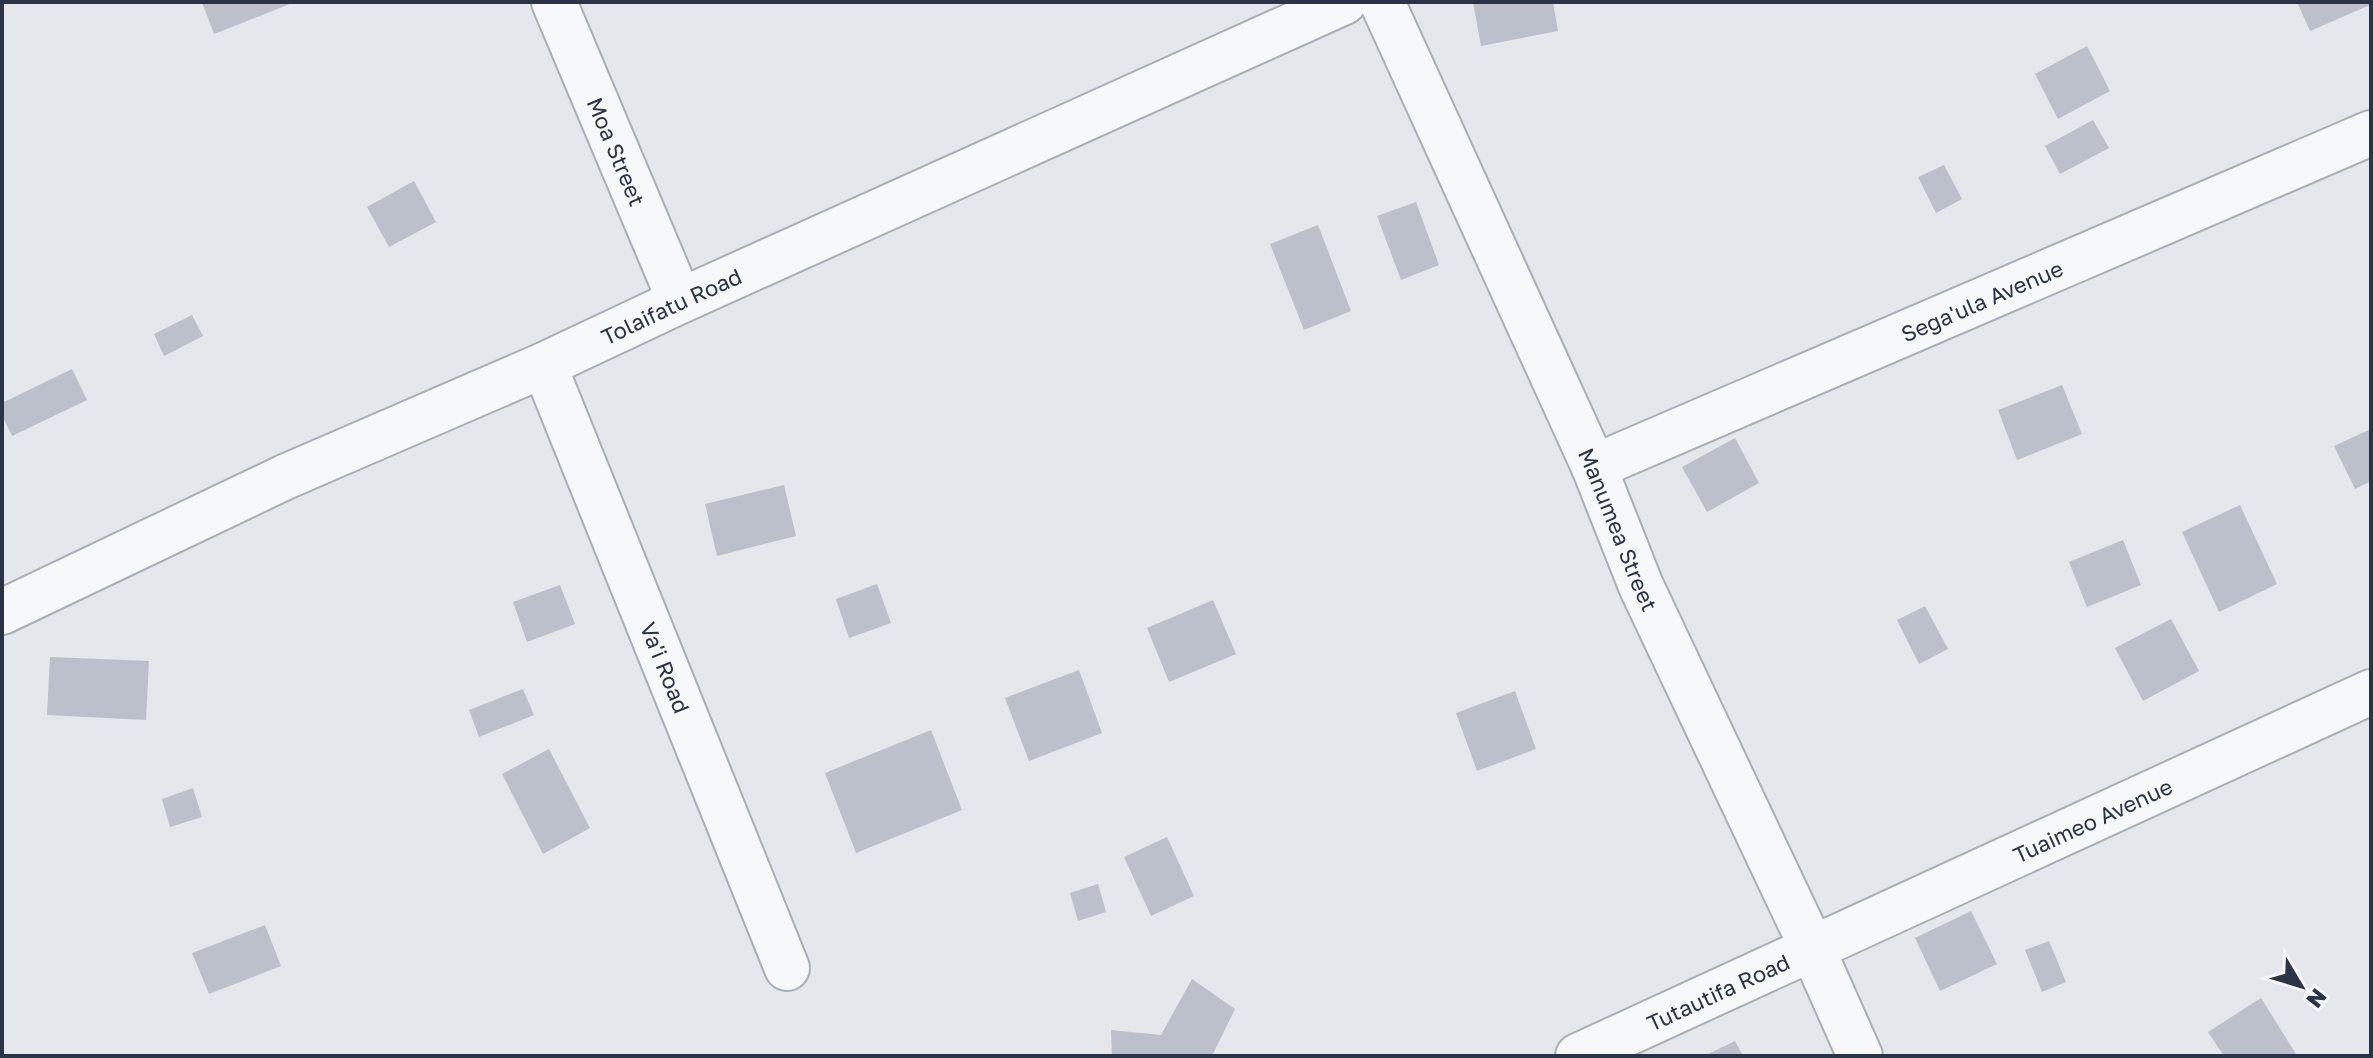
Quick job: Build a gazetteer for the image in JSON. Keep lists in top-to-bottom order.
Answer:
{
  "streets": {
    "street": [
      "Moa Street",
      "Sega'ula Avenue",
      "Tolaifatu Road",
      "Manumea Street",
      "Va'i Road",
      "Tuaimeo Avenue",
      "Tutautifa Road"
    ]
  },
  "crossings": [
    ["Moa Street", "Tolaifatu Road"],
    ["Sega'ula Avenue", "Manumea Street"],
    ["Tolaifatu Road", "Va'i Road"],
    ["Manumea Street", "Tuaimeo Avenue"],
    ["Manumea Street", "Tutautifa Road"],
    ["Tuaimeo Avenue", "Tutautifa Road"]
  ],
  "north": "bottom right"
}
